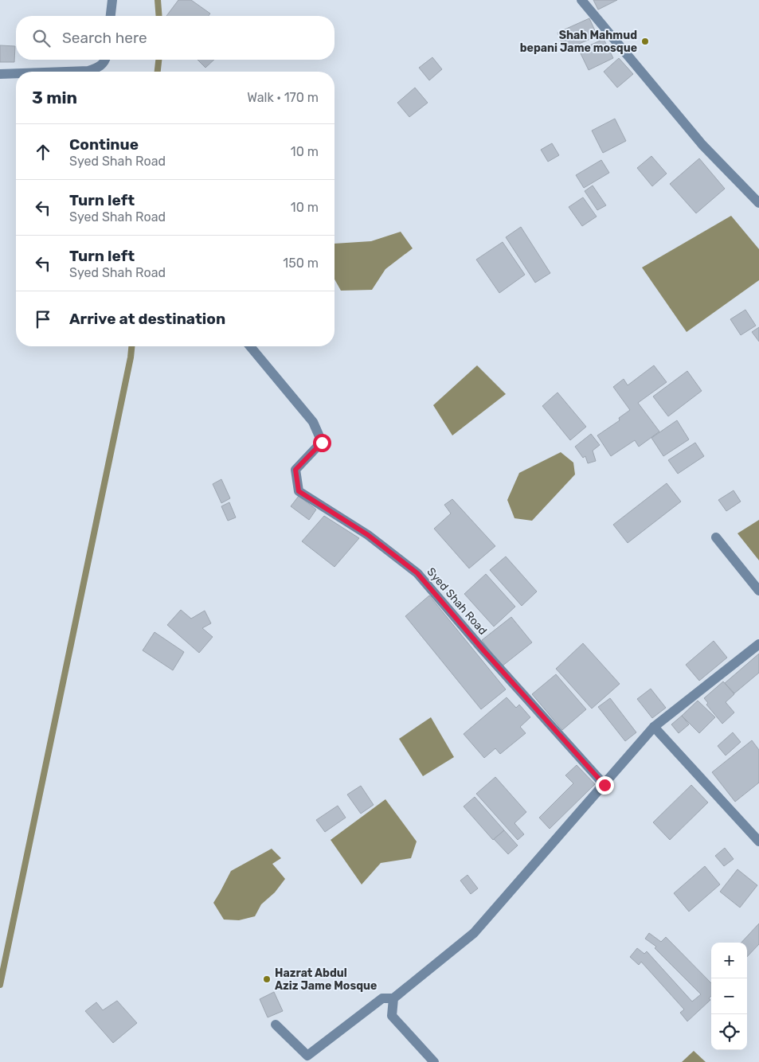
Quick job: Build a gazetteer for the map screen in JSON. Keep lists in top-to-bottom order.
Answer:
{
  "streets": {
    "street": ["Syed Shah Road"]
  },
  "places": ["Shah Mahmud bepani Jame mosque", "Hazrat Abdul Aziz Jame Mosque"],
  "page": {
    "search": "Search here",
    "heading": ["3 min", "Walk · 170 m"],
    "list": [
      ["Continue", "Syed Shah Road", "10 m"],
      ["Turn left", "Syed Shah Road", "10 m"],
      ["Turn left", "Syed Shah Road", "150 m"],
      "Arrive at destination"
    ],
    "map_buttons": ["+", "−"]
  }
}
